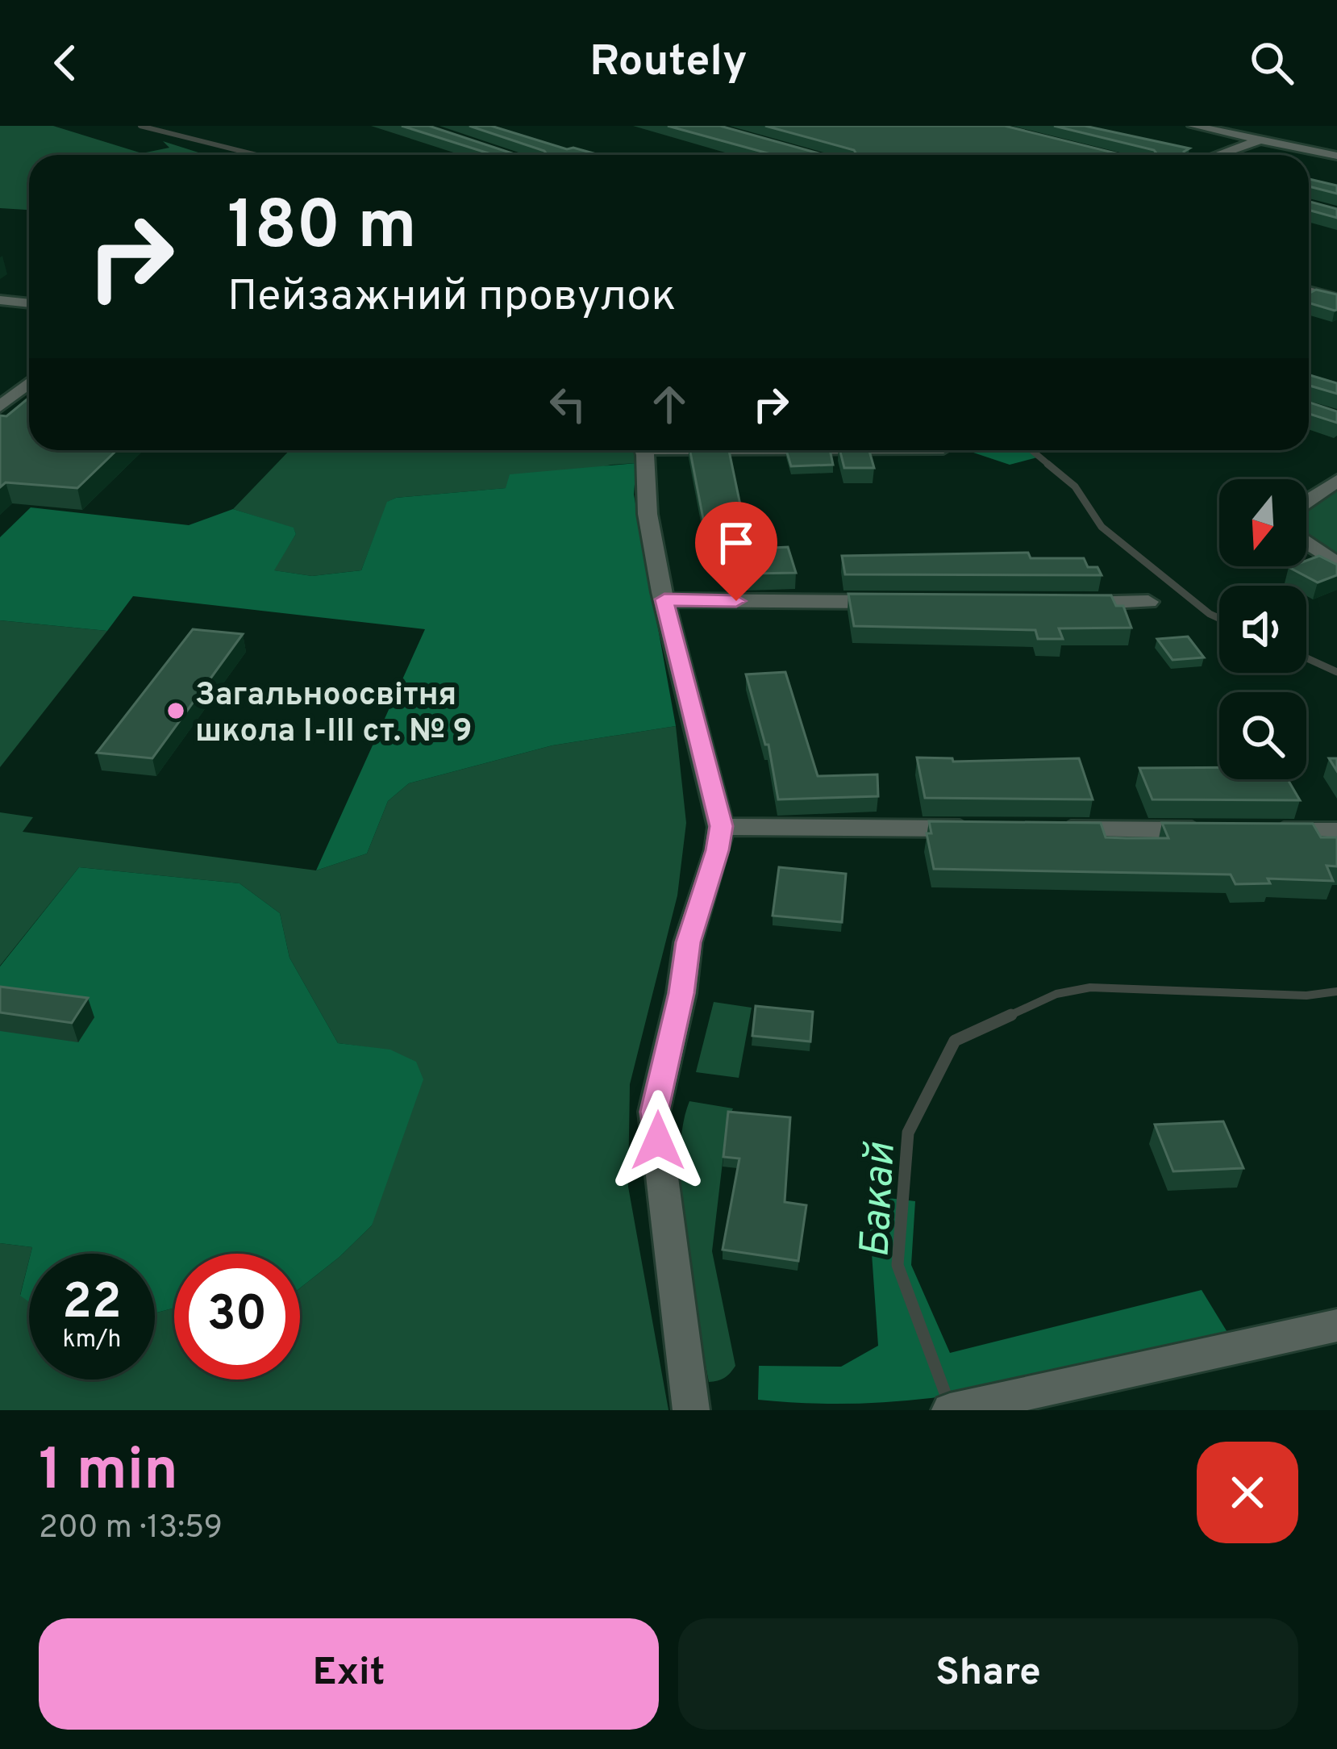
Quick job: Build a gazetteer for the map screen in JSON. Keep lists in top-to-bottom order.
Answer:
{
  "water": ["Бакай"],
  "places": ["Загальноосвітня школа І-ІІІ ст. № 9"],
  "north": "bottom",
  "page": {
    "header": "Routely",
    "turn": ["180 m", "Пейзажний провулок"],
    "speed": "22 km/h",
    "limit": "30",
    "heading": ["1 min", "200 m · 13:59"],
    "buttons": ["Exit", "Share"]
  }
}
